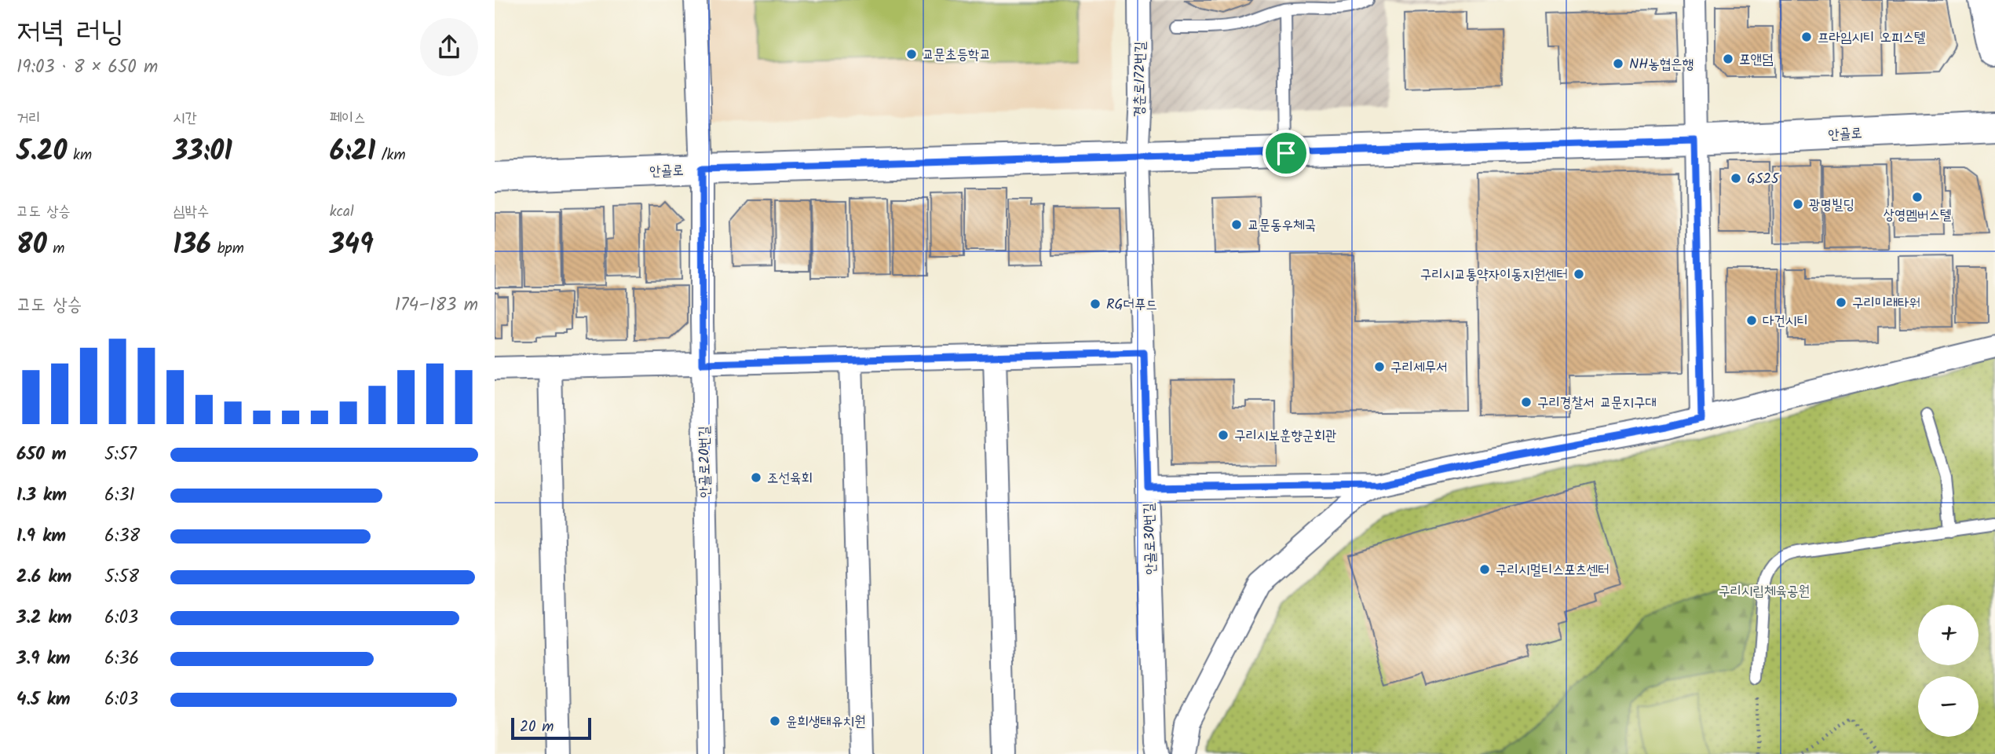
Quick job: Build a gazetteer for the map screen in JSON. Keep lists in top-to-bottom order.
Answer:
{
  "streets": {
    "street": [
      "경춘로172번길",
      "안골로",
      "안골로20번길",
      "안골로30번길"
    ]
  },
  "crossings": [
    ["경춘로172번길", "안골로"],
    ["경춘로172번길", "안골로30번길"],
    ["안골로", "안골로20번길"],
    ["안골로", "안골로30번길"]
  ],
  "parks": ["구리시립체육공원"],
  "places": [
    "프라임시티 오피스텔",
    "교문초등학교",
    "포앤덤",
    "NH농협은행",
    "GS25",
    "상영멤버스텔",
    "광명빌딩",
    "교문동우체국",
    "구리시교통약자이동지원센터",
    "구리미래타워",
    "RG더푸드",
    "다건시티",
    "구리세무서",
    "구리경찰서 교문지구대",
    "구리시보훈향군회관",
    "조선육회",
    "구리시멀티스포츠센터",
    "윤희생태유치원"
  ],
  "scale_bar": "20 m",
  "page": {
    "heading": ["저녁 러닝", "19:03 · 8 × 650 m"],
    "stats": [
      ["거리", "5.20 km"],
      ["시간", "33:01"],
      ["페이스", "6:21 /km"],
      ["고도 상승", "80 m"],
      ["심박수", "136 bpm"],
      ["kcal", "349"]
    ],
    "chart": ["고도 상승", "174–183 m"],
    "list": [
      {
        "name": "650 m",
        "note": "5:57"
      },
      {
        "name": "1.3 km",
        "note": "6:31"
      },
      {
        "name": "1.9 km",
        "note": "6:38"
      },
      {
        "name": "2.6 km",
        "note": "5:58"
      },
      {
        "name": "3.2 km",
        "note": "6:03"
      },
      {
        "name": "3.9 km",
        "note": "6:36"
      },
      {
        "name": "4.5 km",
        "note": "6:03"
      }
    ],
    "map_buttons": ["+", "−"],
    "scale": "20 m"
  }
}
